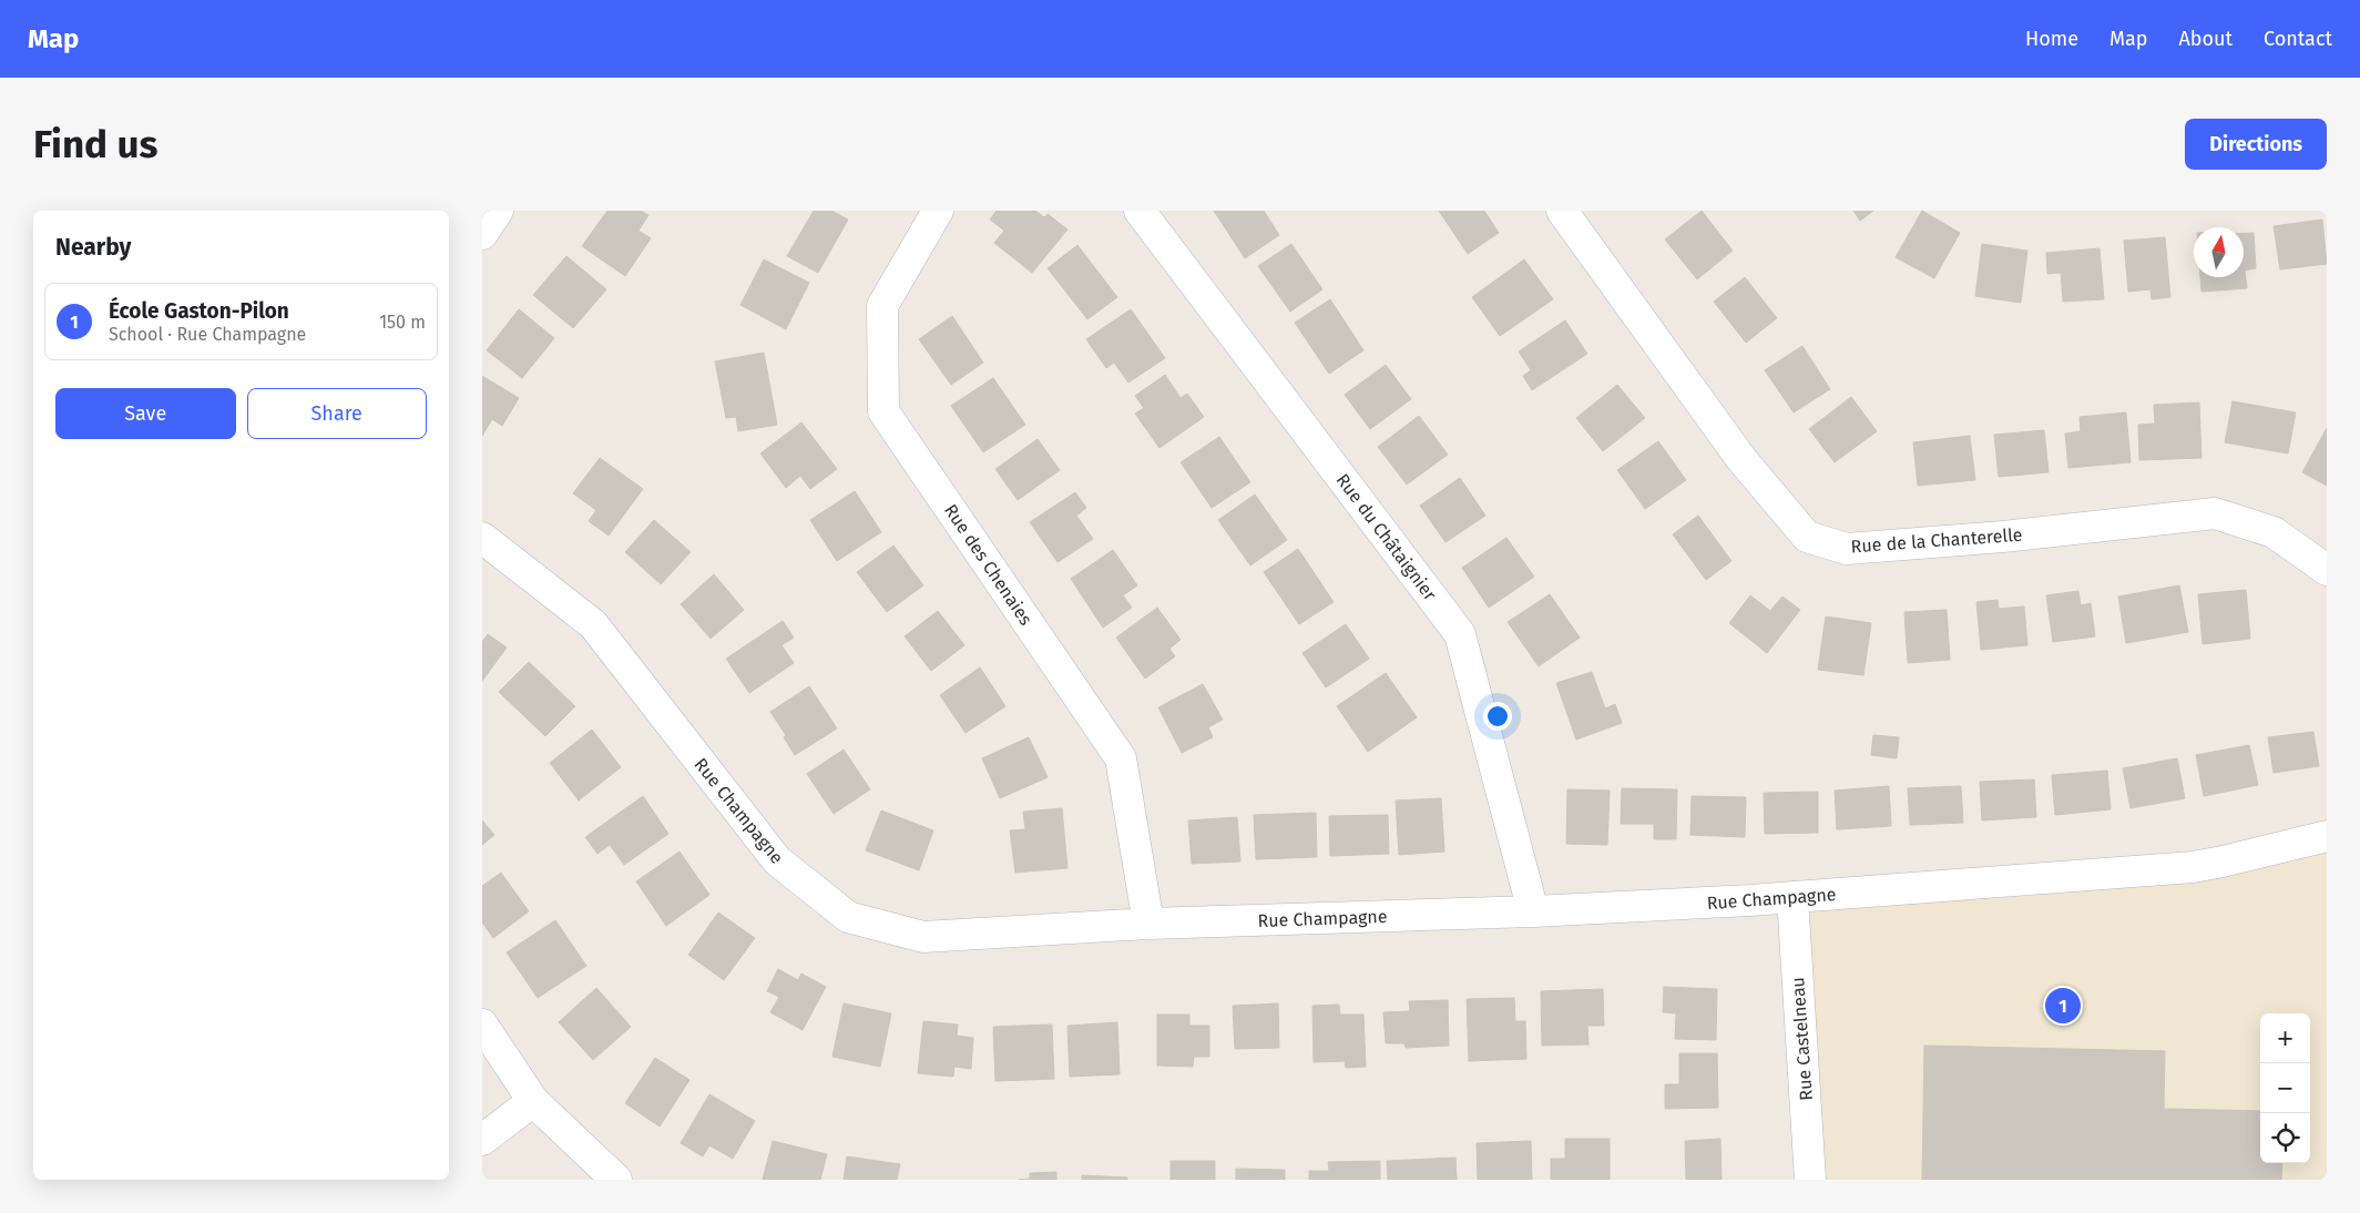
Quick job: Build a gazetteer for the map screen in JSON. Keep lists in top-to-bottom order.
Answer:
{
  "streets": {
    "street": [
      "Rue du Châtaignier",
      "Rue de la Chanterelle",
      "Rue des Chenaies",
      "Rue Champagne",
      "Rue Castelneau"
    ]
  },
  "crossings": [
    ["Rue du Châtaignier", "Rue Champagne"],
    ["Rue des Chenaies", "Rue Champagne"],
    ["Rue Champagne", "Rue Castelneau"]
  ],
  "north": "top",
  "page": {
    "header": "Map",
    "nav": [
      "Home",
      "Map",
      "About",
      "Contact"
    ],
    "buttons": [
      "Directions",
      ["Save", "Share"]
    ],
    "title": "Find us",
    "heading": "Nearby",
    "list": [
      {
        "mark": "1",
        "name": "École Gaston-Pilon",
        "note": "School · Rue Champagne",
        "value": "150 m"
      }
    ],
    "pins": "1",
    "map_buttons": ["+", "−"]
  }
}
